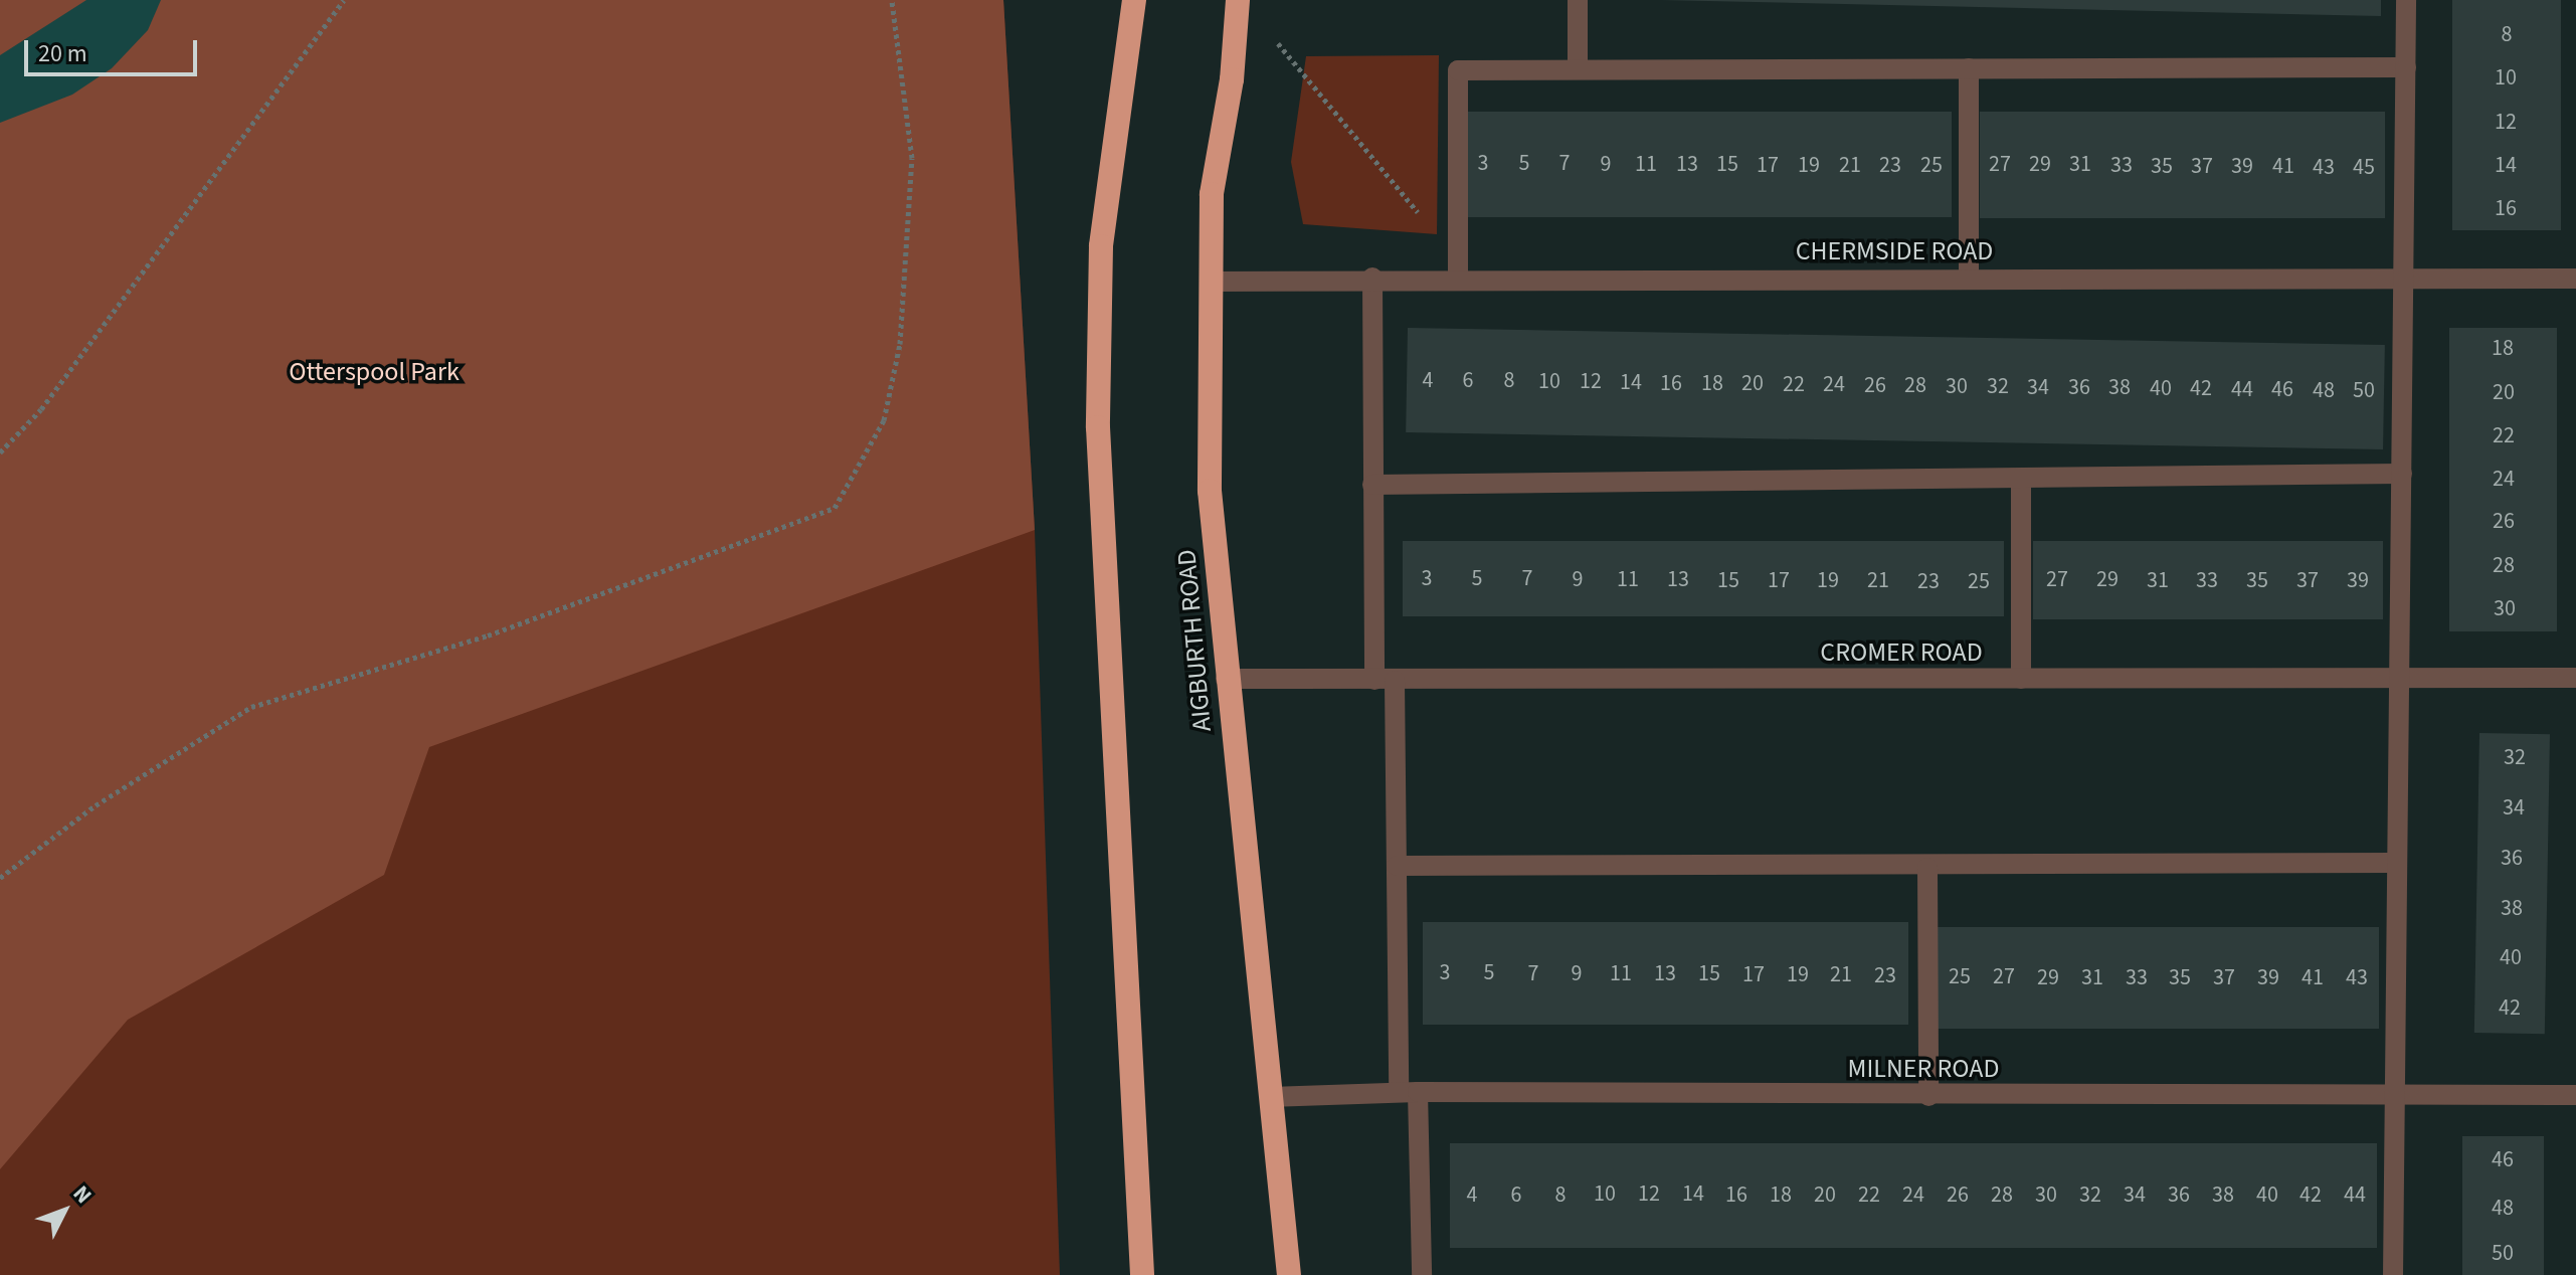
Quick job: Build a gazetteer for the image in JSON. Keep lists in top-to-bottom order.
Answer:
{
  "streets": {
    "highway": ["AIGBURTH ROAD"],
    "street": ["CHERMSIDE ROAD", "CROMER ROAD", "MILNER ROAD"]
  },
  "crossings": [
    ["CHERMSIDE ROAD", "AIGBURTH ROAD"],
    ["AIGBURTH ROAD", "CROMER ROAD"],
    ["AIGBURTH ROAD", "MILNER ROAD"]
  ],
  "parks": ["Otterspool Park"],
  "house_numbers": [
    "8",
    "10",
    "12",
    "3",
    "5",
    "7",
    "9",
    "11",
    "13",
    "15",
    "27",
    "29",
    "31",
    "17",
    "19",
    "21",
    "23",
    "25",
    "33",
    "14",
    "35",
    "37",
    "39",
    "41",
    "43",
    "45",
    "16",
    "18",
    "4",
    "6",
    "8",
    "10",
    "12",
    "14",
    "16",
    "18",
    "20",
    "22",
    "24",
    "26",
    "28",
    "30",
    "32",
    "34",
    "36",
    "38",
    "40",
    "42",
    "44",
    "46",
    "48",
    "50",
    "20",
    "22",
    "24",
    "26",
    "28",
    "3",
    "5",
    "7",
    "9",
    "11",
    "13",
    "27",
    "29",
    "15",
    "17",
    "19",
    "21",
    "31",
    "33",
    "35",
    "37",
    "39",
    "23",
    "25",
    "30",
    "32",
    "34",
    "36",
    "38",
    "40",
    "3",
    "5",
    "7",
    "9",
    "11",
    "13",
    "15",
    "17",
    "19",
    "21",
    "23",
    "25",
    "27",
    "29",
    "31",
    "33",
    "35",
    "37",
    "39",
    "41",
    "43",
    "42",
    "46",
    "10",
    "12",
    "14",
    "4",
    "6",
    "8",
    "16",
    "18",
    "20",
    "22",
    "24",
    "26",
    "28",
    "30",
    "32",
    "34",
    "36",
    "38",
    "40",
    "42",
    "44",
    "48",
    "50"
  ],
  "scale_bar": "20 m",
  "north": "top right"
}
